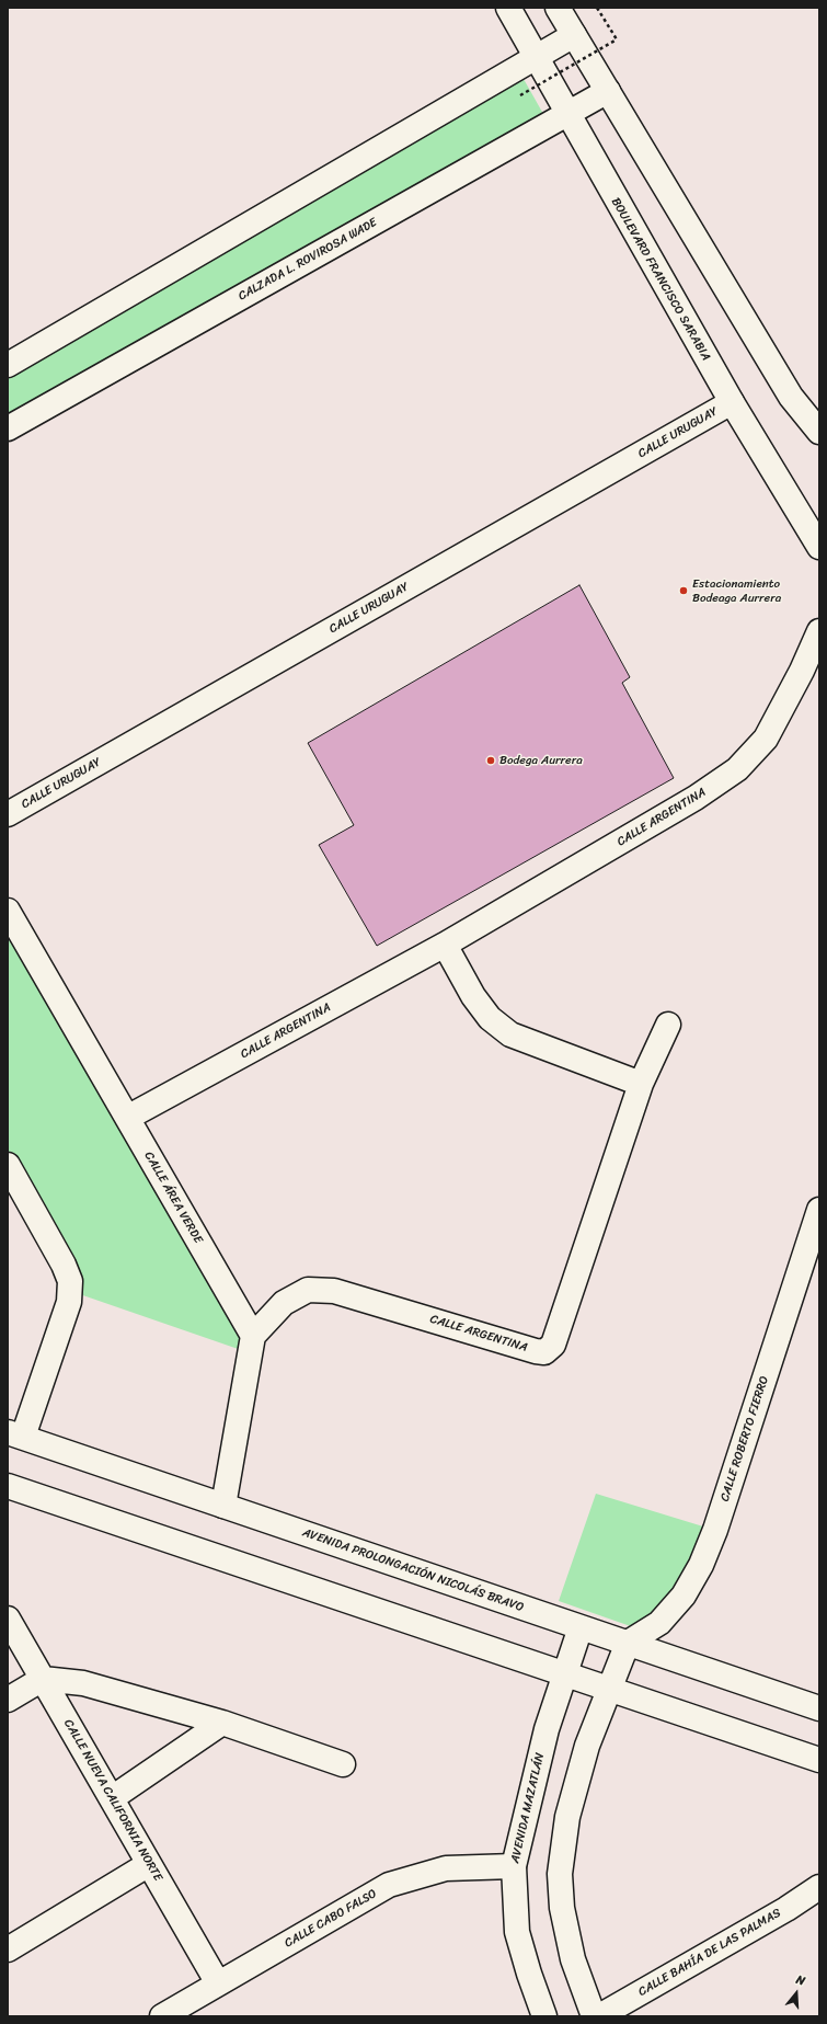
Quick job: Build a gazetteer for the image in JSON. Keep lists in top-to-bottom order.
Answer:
{
  "streets": {
    "street": [
      "CALZADA L. ROVIROSA WADE",
      "BOULEVARD FRANCISCO SARABIA",
      "CALLE URUGUAY",
      "CALLE ARGENTINA",
      "CALLE ÁREA VERDE",
      "CALLE ROBERTO FIERRO",
      "AVENIDA PROLONGACIÓN NICOLÁS BRAVO",
      "CALLE NUEVA CALIFORNIA NORTE",
      "AVENIDA MAZATLÁN",
      "CALLE CABO FALSO",
      "CALLE BAHÍA DE LAS PALMAS"
    ]
  },
  "crossings": [
    ["CALZADA L. ROVIROSA WADE", "BOULEVARD FRANCISCO SARABIA"],
    ["BOULEVARD FRANCISCO SARABIA", "CALLE URUGUAY"],
    ["CALLE ARGENTINA", "CALLE ÁREA VERDE"],
    ["CALLE ROBERTO FIERRO", "AVENIDA PROLONGACIÓN NICOLÁS BRAVO"],
    ["AVENIDA PROLONGACIÓN NICOLÁS BRAVO", "AVENIDA MAZATLÁN"],
    ["CALLE NUEVA CALIFORNIA NORTE", "CALLE CABO FALSO"],
    ["AVENIDA MAZATLÁN", "CALLE CABO FALSO"]
  ],
  "places": ["Estacionamiento Bodeaga Aurrera", "Bodega Aurrera"],
  "north": "top"
}
